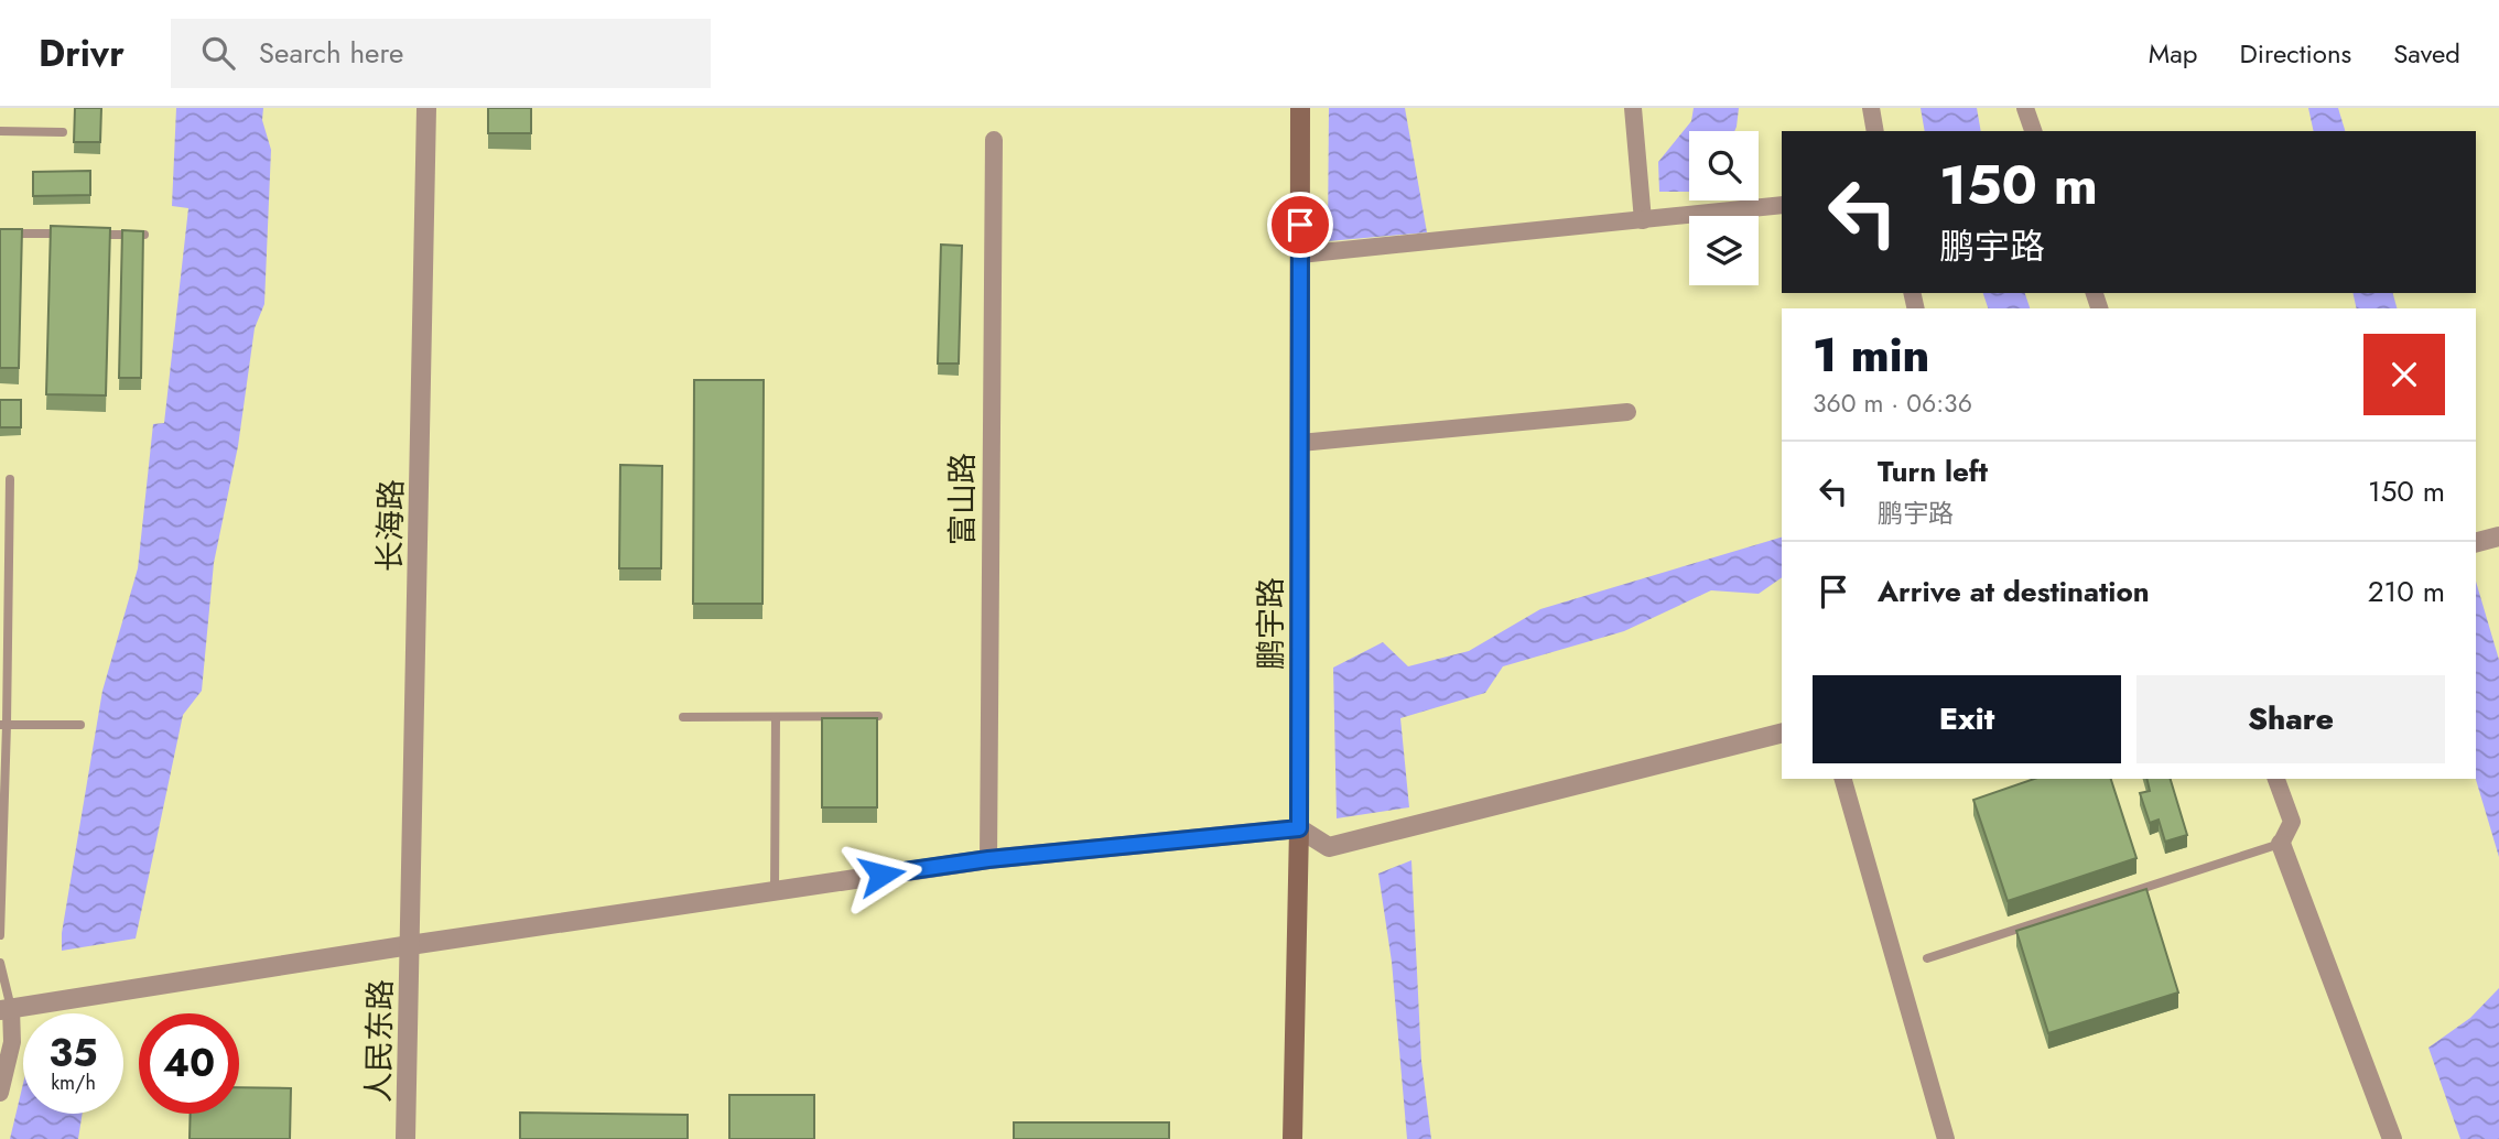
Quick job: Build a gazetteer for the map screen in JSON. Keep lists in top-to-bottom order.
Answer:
{
  "streets": {
    "main road": ["鹏宇路"],
    "street": ["富山路", "长海路", "人民东路"]
  },
  "crossings": [
    ["长海路", "人民东路"]
  ],
  "page": {
    "header": "Drivr",
    "search": "Search here",
    "nav": ["Map", "Directions", "Saved"],
    "turn": ["150 m", "鹏宇路"],
    "heading": ["1 min", "360 m · 06:36"],
    "list": [
      {
        "name": "Turn left",
        "note": "鹏宇路",
        "value": "150 m"
      },
      {
        "name": "Arrive at destination",
        "value": "210 m"
      }
    ],
    "buttons": ["Exit", "Share"],
    "speed": "35 km/h",
    "limit": "40"
  }
}
